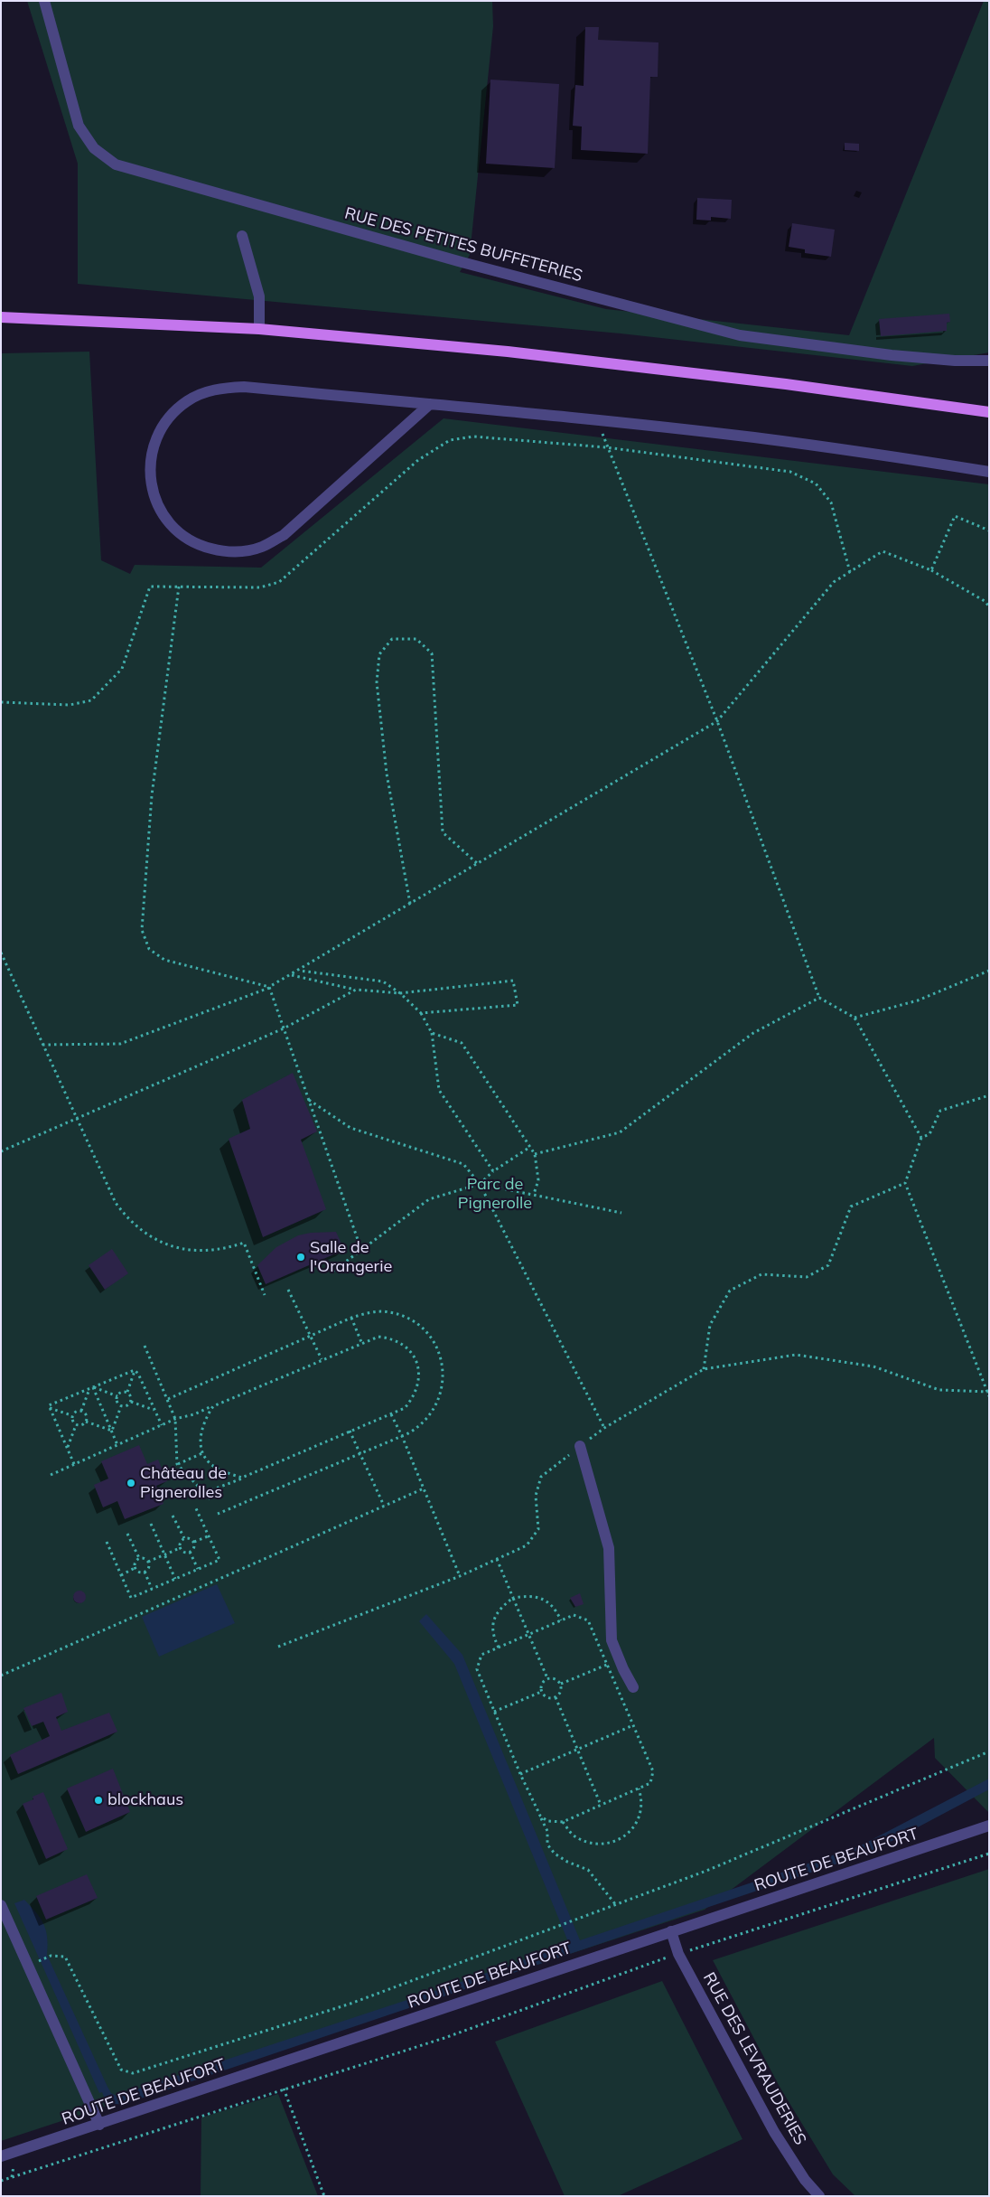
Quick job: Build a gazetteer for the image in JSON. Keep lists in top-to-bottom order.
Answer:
{
  "streets": {
    "street": ["RUE DES PETITES BUFFETERIES", "ROUTE DE BEAUFORT", "RUE DES LEVRAUDERIES"]
  },
  "crossings": [
    ["ROUTE DE BEAUFORT", "RUE DES LEVRAUDERIES"]
  ],
  "parks": ["Parc de Pignerolle"],
  "places": ["Salle de l'Orangerie", "Château de Pignerolles", "blockhaus"]
}
